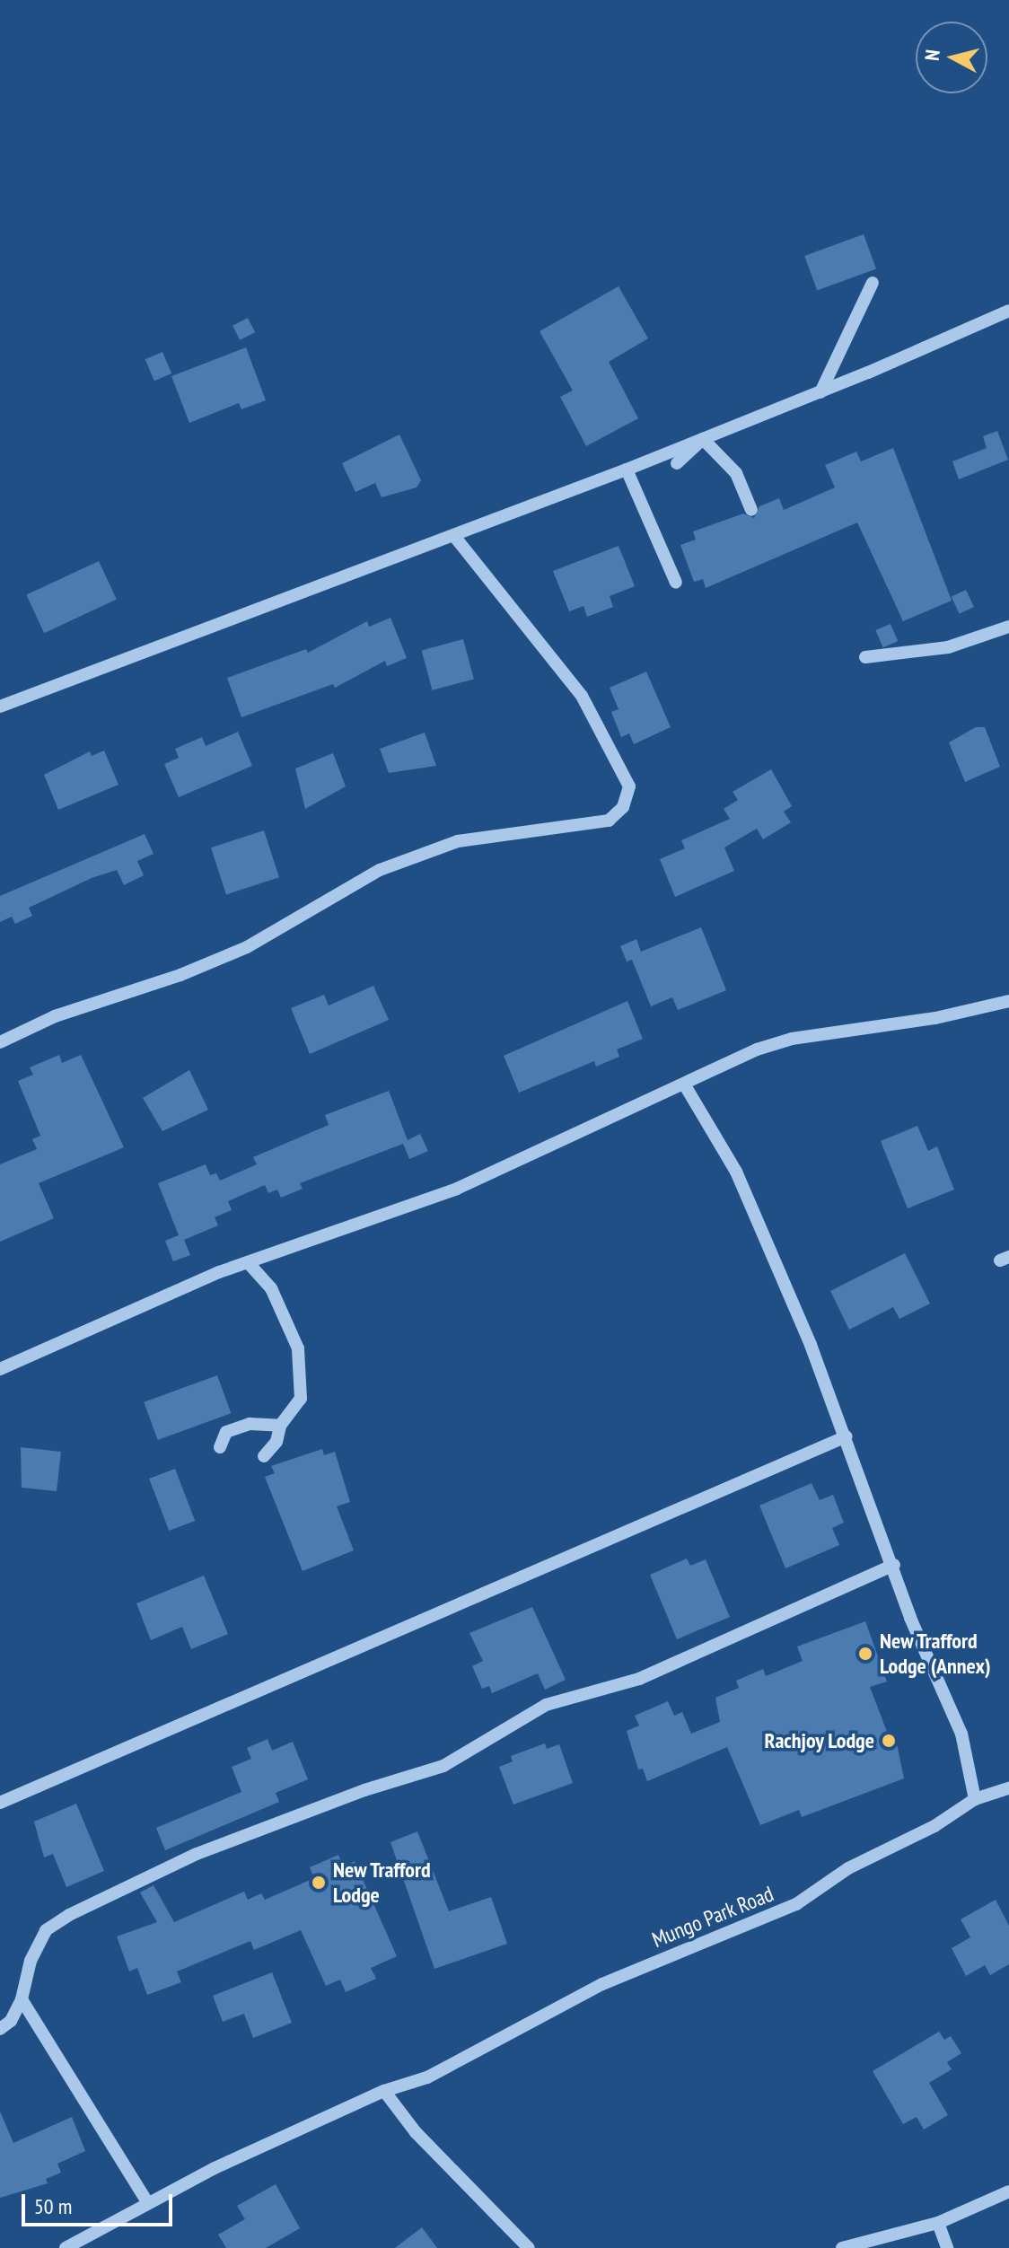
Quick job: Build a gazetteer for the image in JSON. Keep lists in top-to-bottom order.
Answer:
{
  "streets": {
    "street": ["Mungo Park Road"]
  },
  "places": ["New Trafford Lodge (Annex)", "Rachjoy Lodge", "New Trafford Lodge"],
  "scale_bar": "50 m",
  "north": "left"
}
